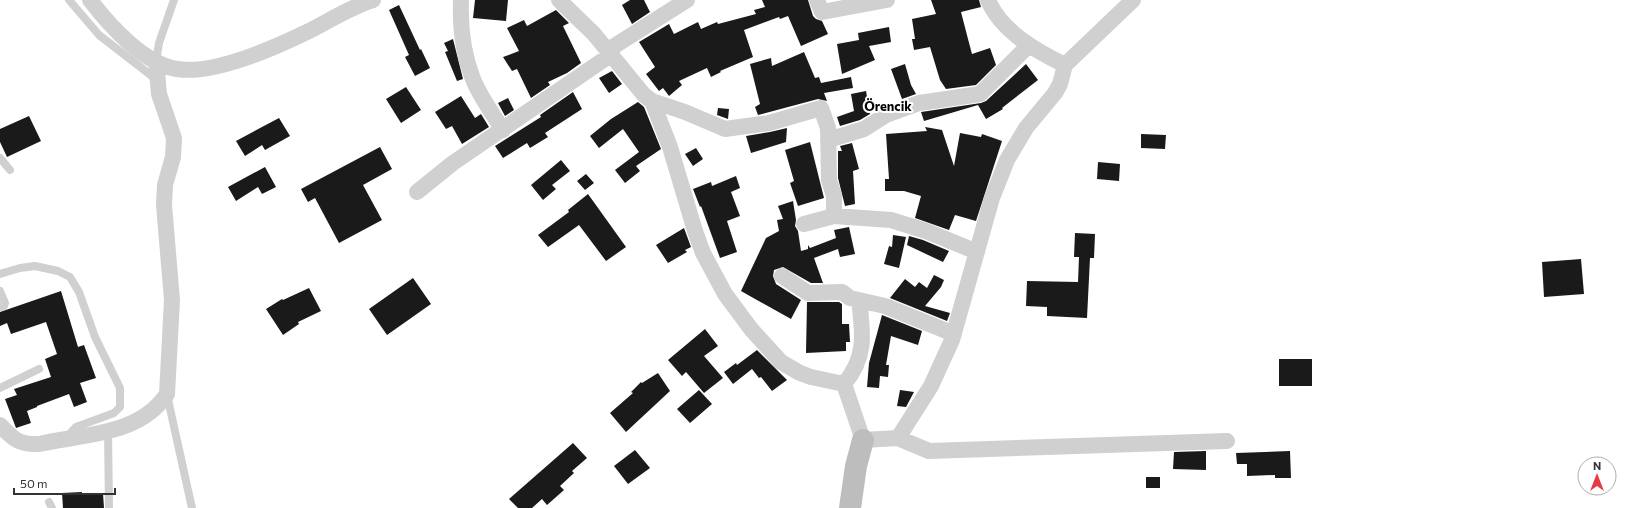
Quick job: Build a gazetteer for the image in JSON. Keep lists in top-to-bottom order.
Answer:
{
  "districts": ["Örencik"],
  "scale_bar": "50 m",
  "north": "top"
}
